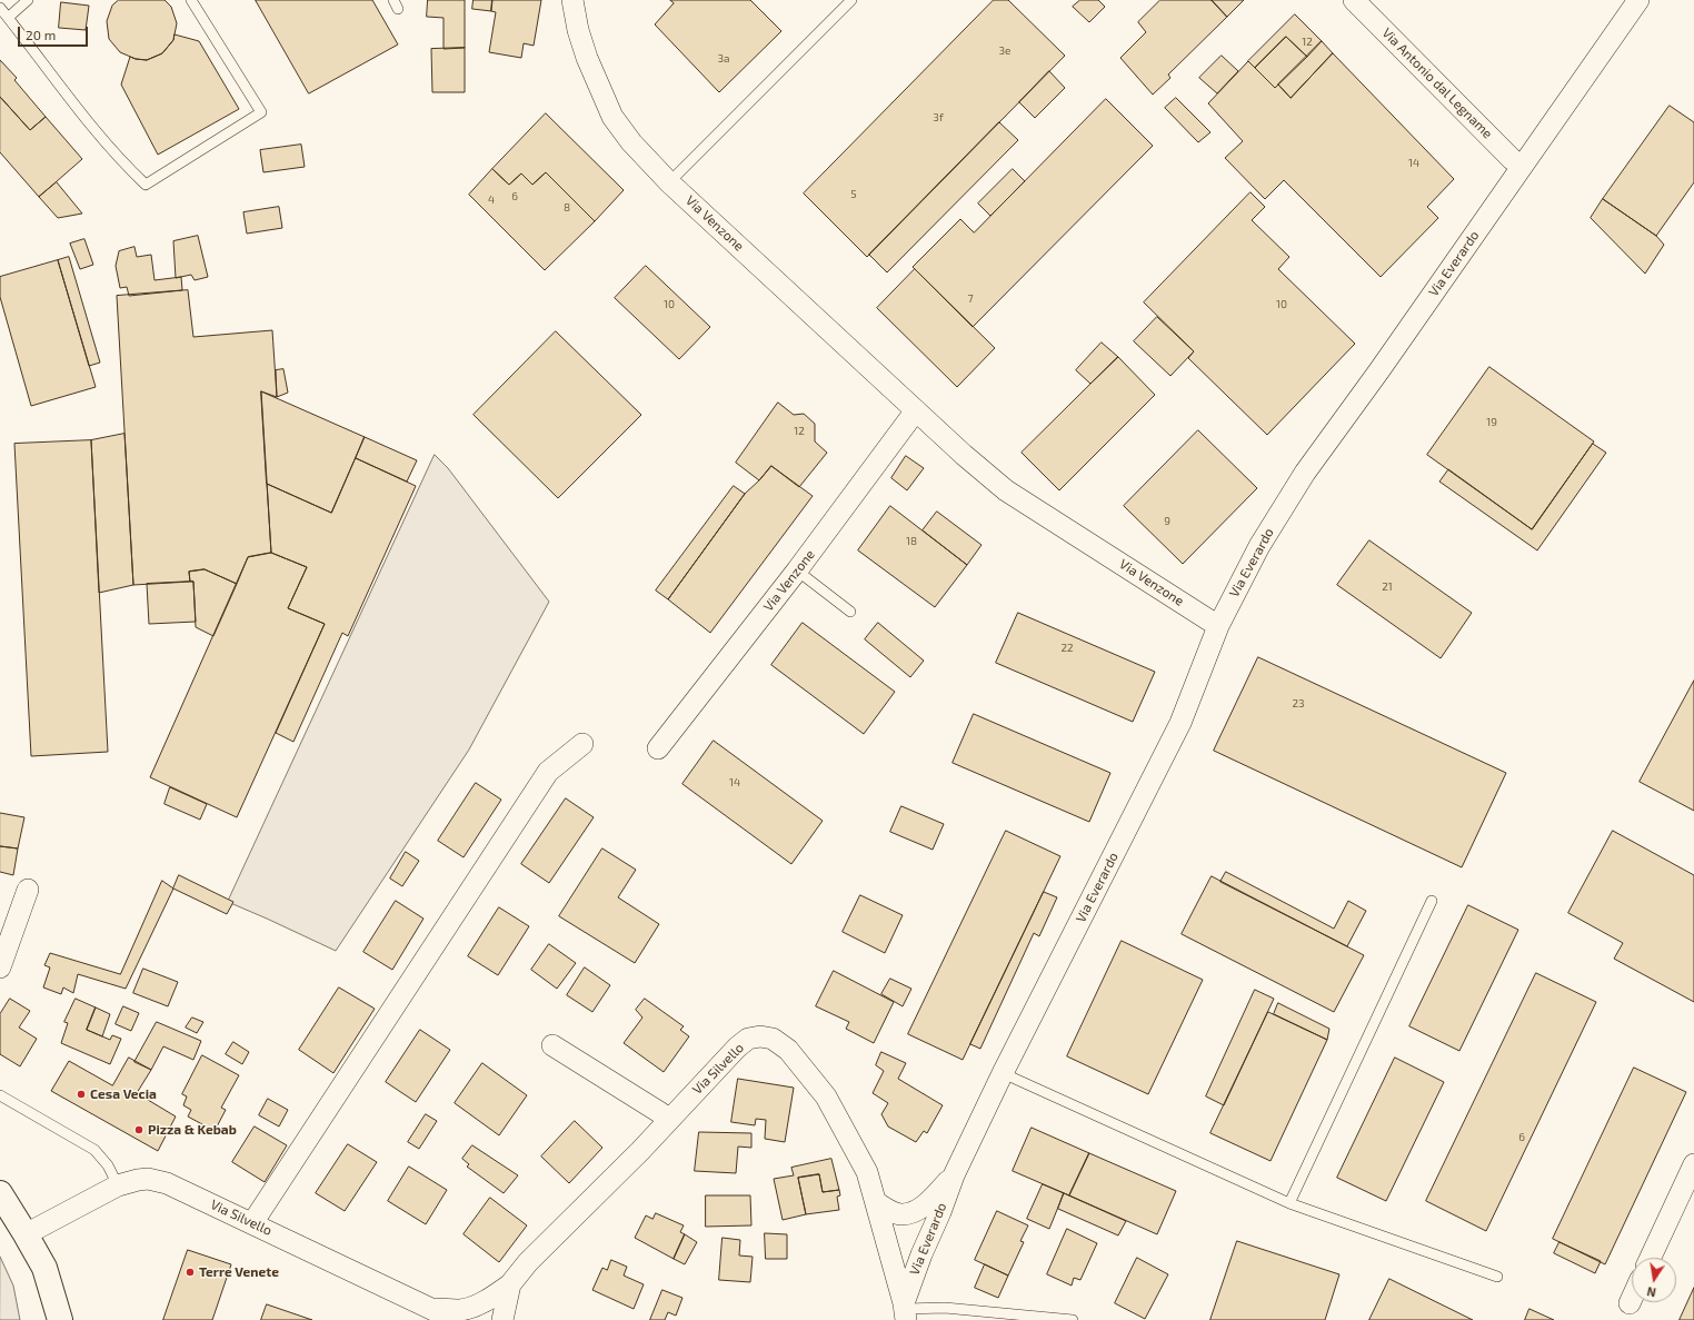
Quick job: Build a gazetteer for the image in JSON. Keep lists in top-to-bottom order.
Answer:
{
  "streets": {
    "street": [
      "Via Antonio dal Legname",
      "Via Venzone",
      "Via Everardo",
      "Via Silvello"
    ]
  },
  "crossings": [
    ["Via Antonio dal Legname", "Via Everardo"],
    ["Via Venzone", "Via Everardo"],
    ["Via Everardo", "Via Silvello"]
  ],
  "places": ["Cesa Vecia", "Pizza & Kebab", "Terre Venete"],
  "house_numbers": [
    "12",
    "3e",
    "3a",
    "3f",
    "14",
    "5",
    "6",
    "4",
    "8",
    "7",
    "10",
    "10",
    "19",
    "12",
    "9",
    "18",
    "21",
    "22",
    "23",
    "14",
    "6"
  ],
  "scale_bar": "20 m",
  "north": "bottom"
}
